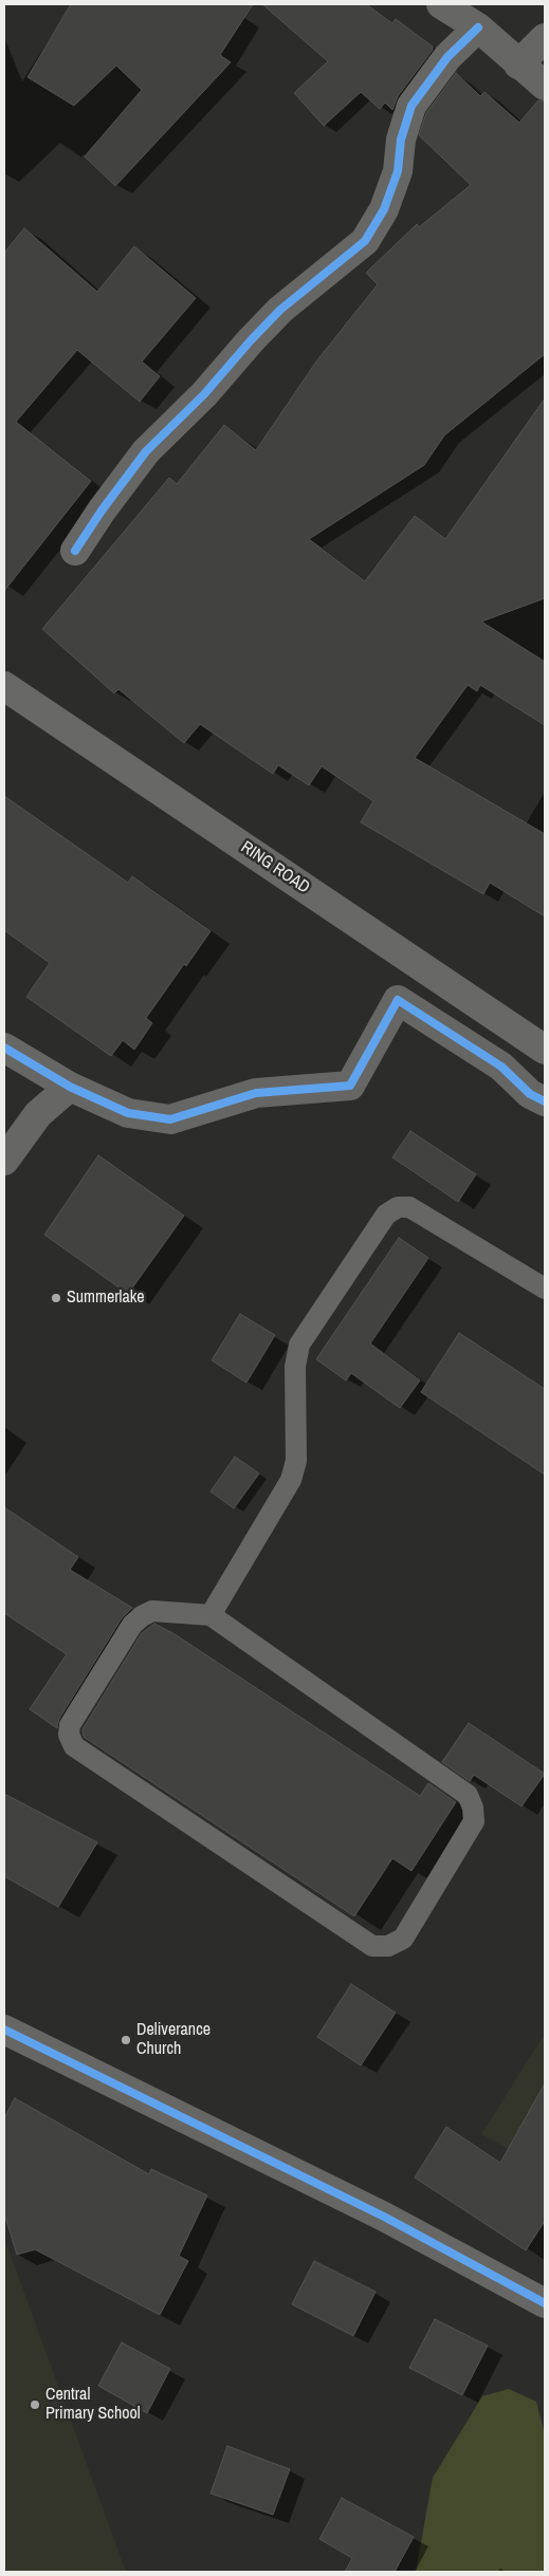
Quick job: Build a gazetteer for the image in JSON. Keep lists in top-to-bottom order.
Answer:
{
  "streets": {
    "main road": ["RING ROAD"]
  },
  "places": ["Summerlake", "Deliverance Church", "Central Primary School"]
}
